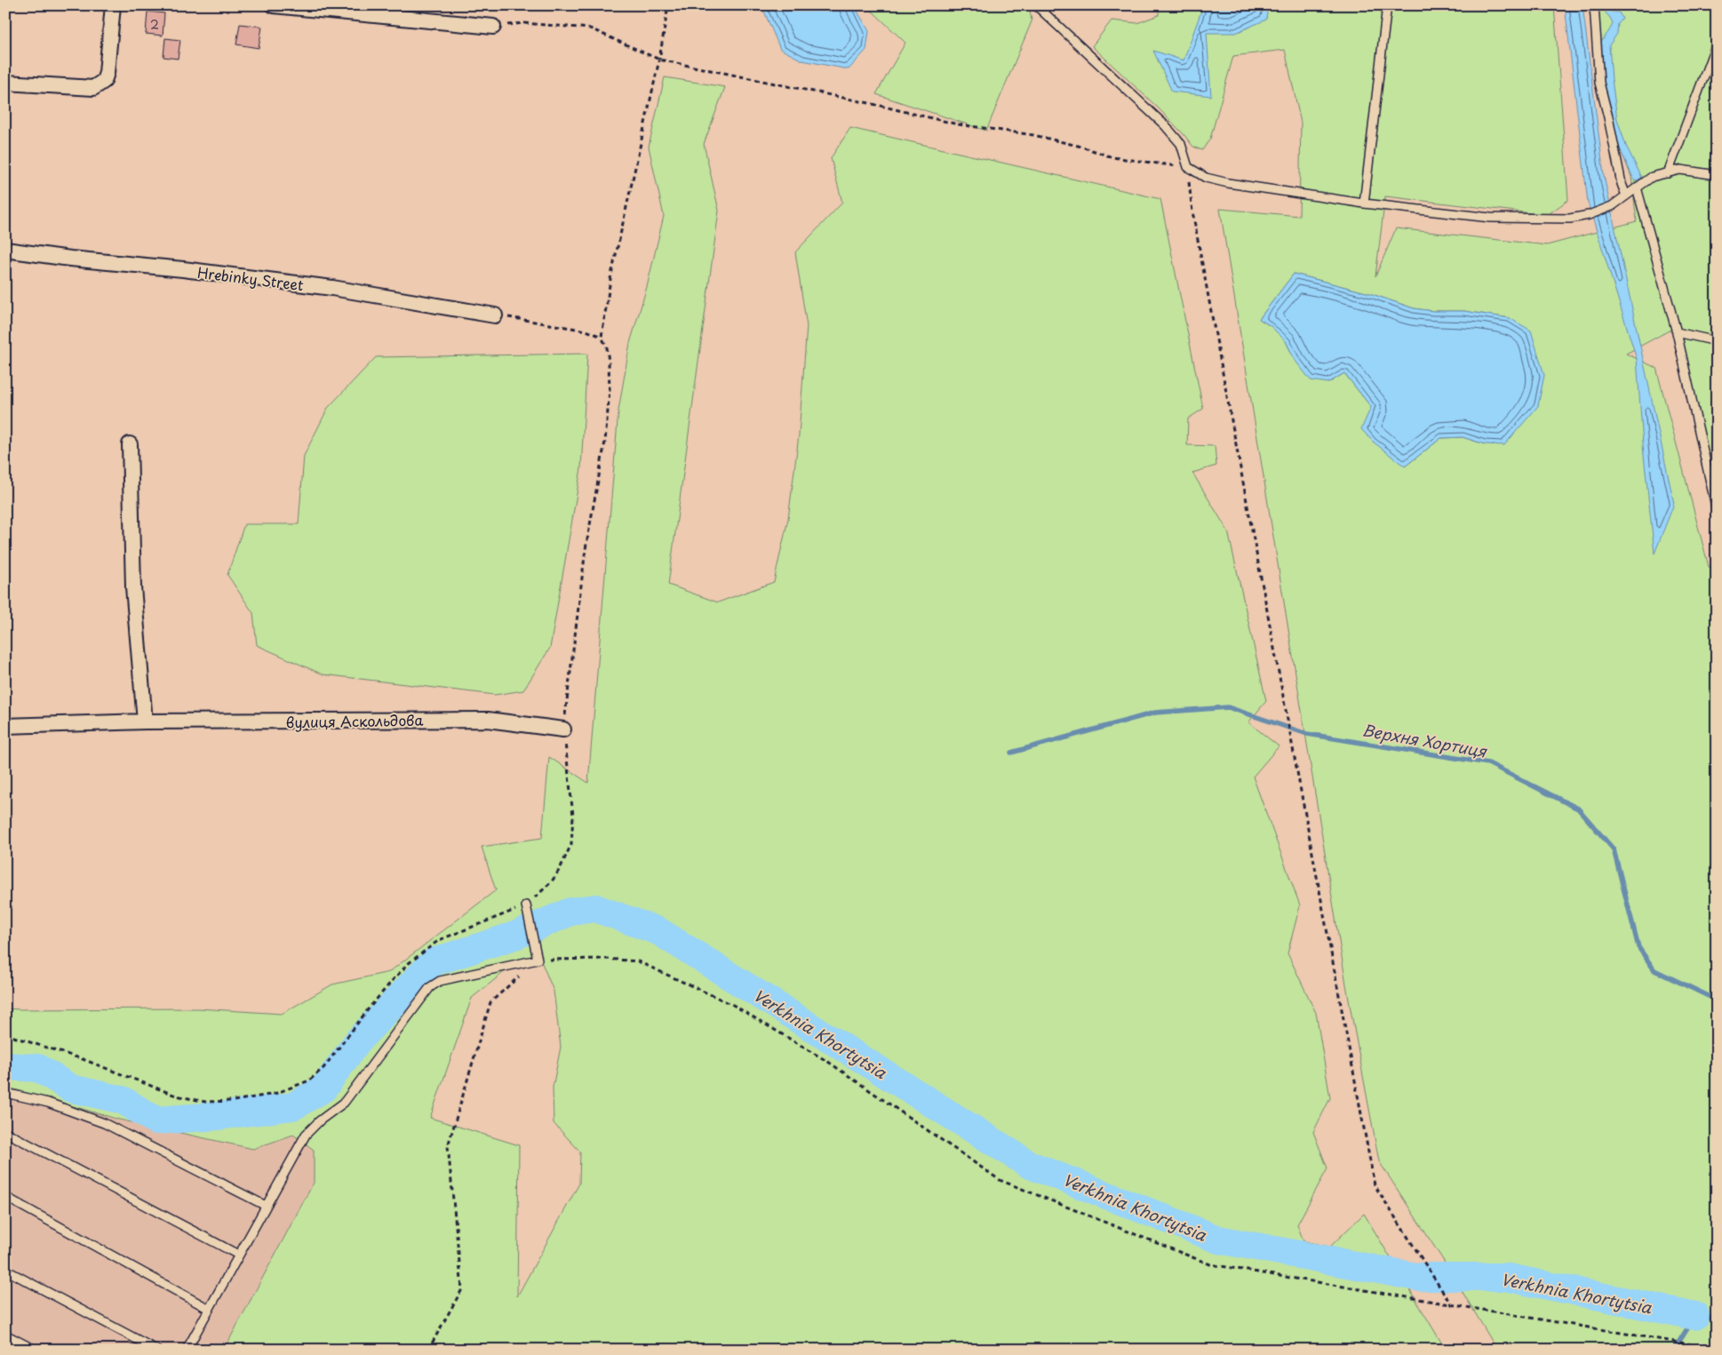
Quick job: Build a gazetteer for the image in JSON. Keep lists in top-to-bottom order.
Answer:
{
  "streets": {
    "street": ["Hrebinky Street", "вулиця Аскольдова"]
  },
  "water": ["Верхня Хортиця", "Verkhnia Khortytsia"],
  "house_numbers": ["2"]
}
